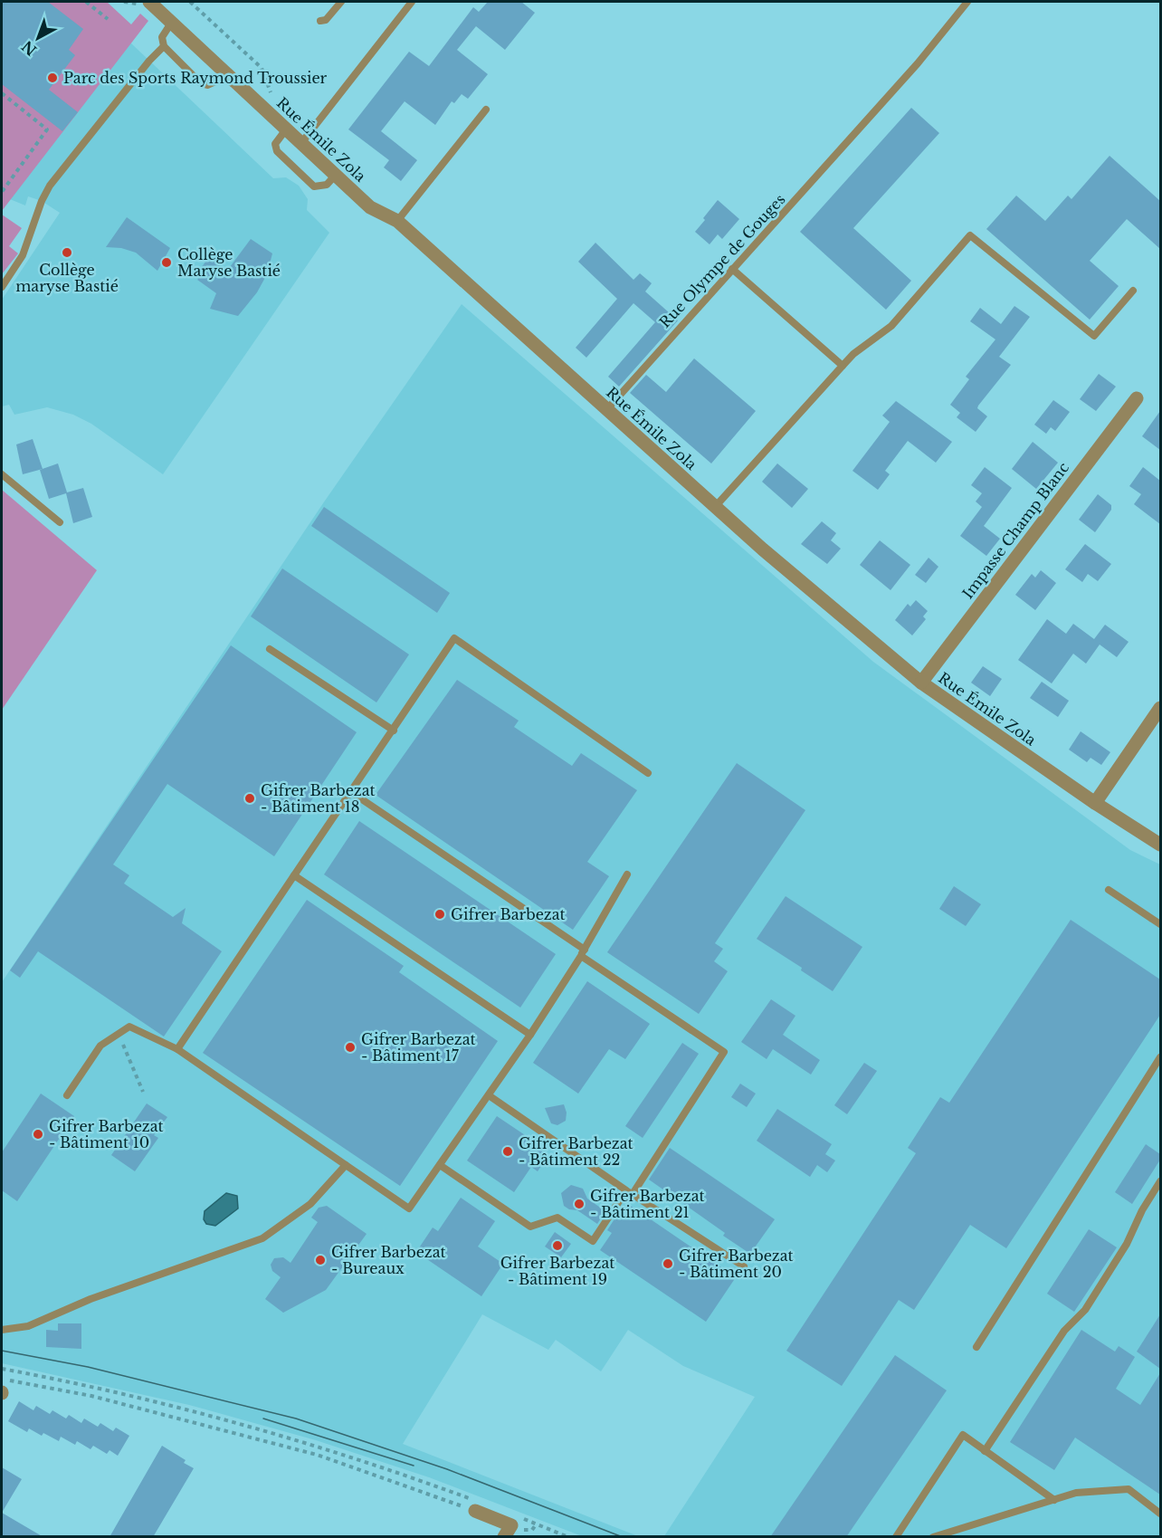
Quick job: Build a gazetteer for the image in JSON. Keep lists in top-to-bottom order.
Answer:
{
  "streets": {
    "street": ["Rue Émile Zola", "Impasse Champ Blanc"],
    "lane": ["Rue Olympe de Gouges"]
  },
  "crossings": [
    ["Rue Émile Zola", "Rue Olympe de Gouges"],
    ["Rue Émile Zola", "Impasse Champ Blanc"]
  ],
  "places": [
    "Parc des Sports Raymond Troussier",
    "Collège maryse Bastié",
    "Collège Maryse Bastié",
    "Gifrer Barbezat - Bâtiment 18",
    "Gifrer Barbezat",
    "Gifrer Barbezat - Bâtiment 17",
    "Gifrer Barbezat - Bâtiment 10",
    "Gifrer Barbezat - Bâtiment 22",
    "Gifrer Barbezat - Bâtiment 21",
    "Gifrer Barbezat - Bâtiment 19",
    "Gifrer Barbezat - Bureaux",
    "Gifrer Barbezat - Bâtiment 20"
  ],
  "north": "bottom left"
}
